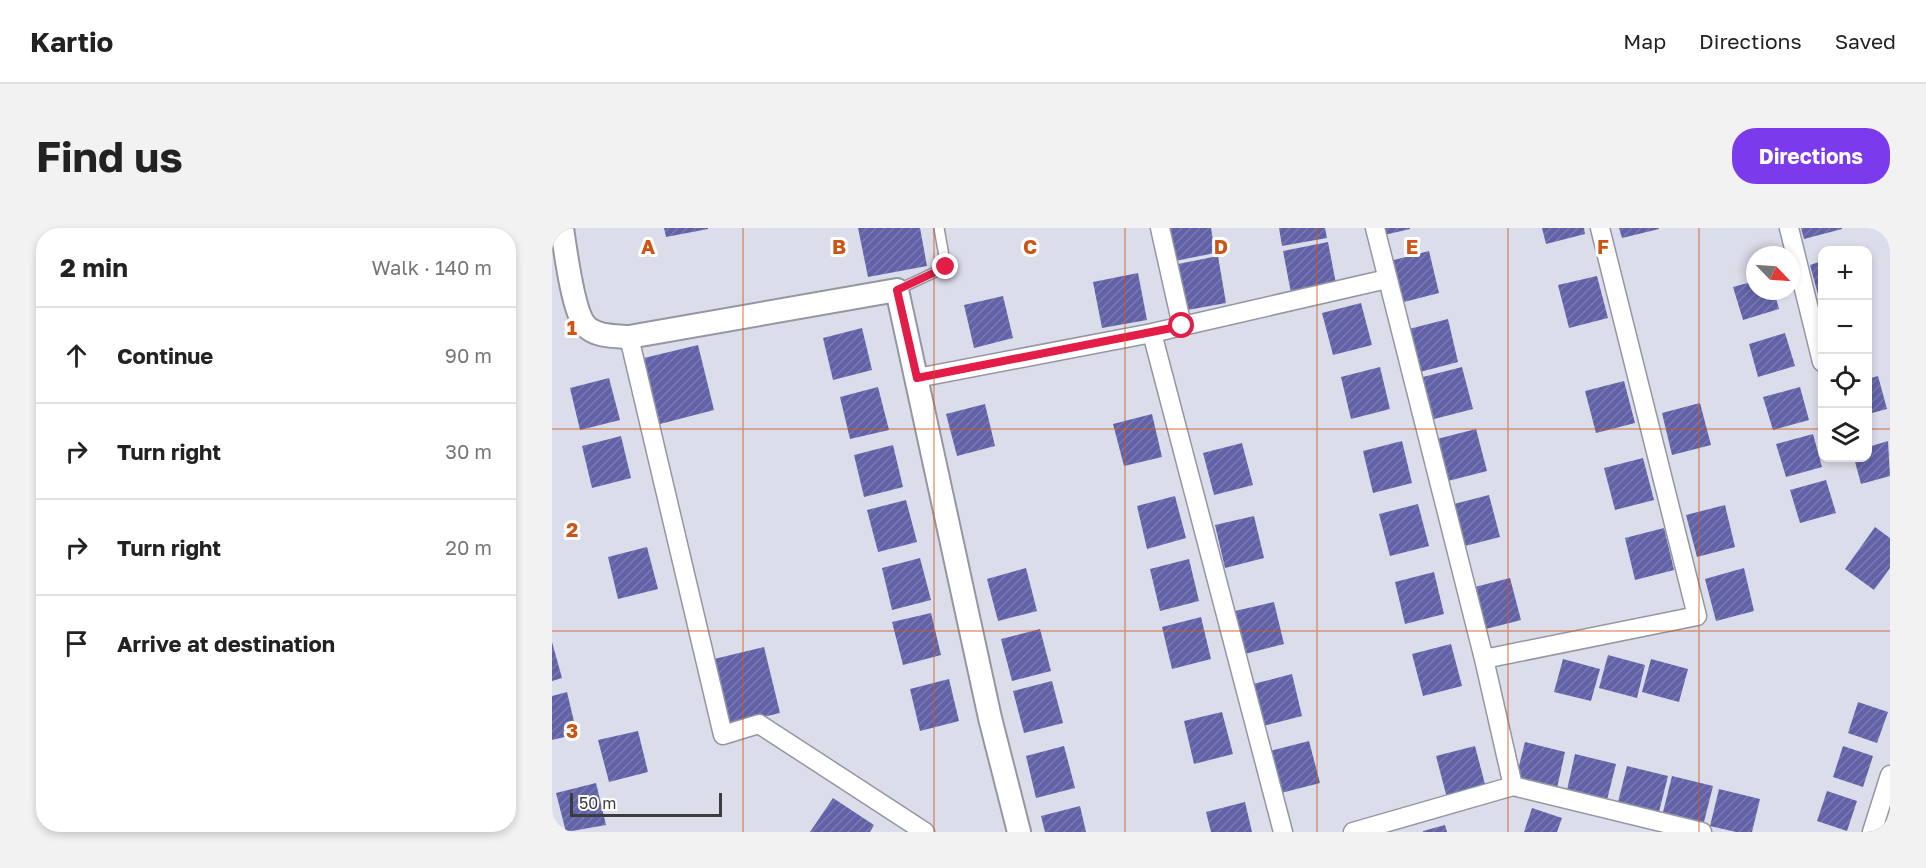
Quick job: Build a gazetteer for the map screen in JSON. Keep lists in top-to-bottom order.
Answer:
{
  "scale_bar": "50 m",
  "north": "bottom right",
  "page": {
    "header": "Kartio",
    "nav": ["Map", "Directions", "Saved"],
    "buttons": "Directions",
    "title": "Find us",
    "heading": ["2 min", "Walk · 140 m"],
    "map_buttons": ["+", "−"],
    "list": [
      ["Continue", "90 m"],
      ["Turn right", "30 m"],
      ["Turn right", "20 m"],
      "Arrive at destination"
    ],
    "scale": "50 m"
  },
  "grid": {
    "columns": [
      "A",
      "B",
      "C",
      "D",
      "E",
      "F"
    ],
    "rows": ["1", "2", "3"]
  }
}
